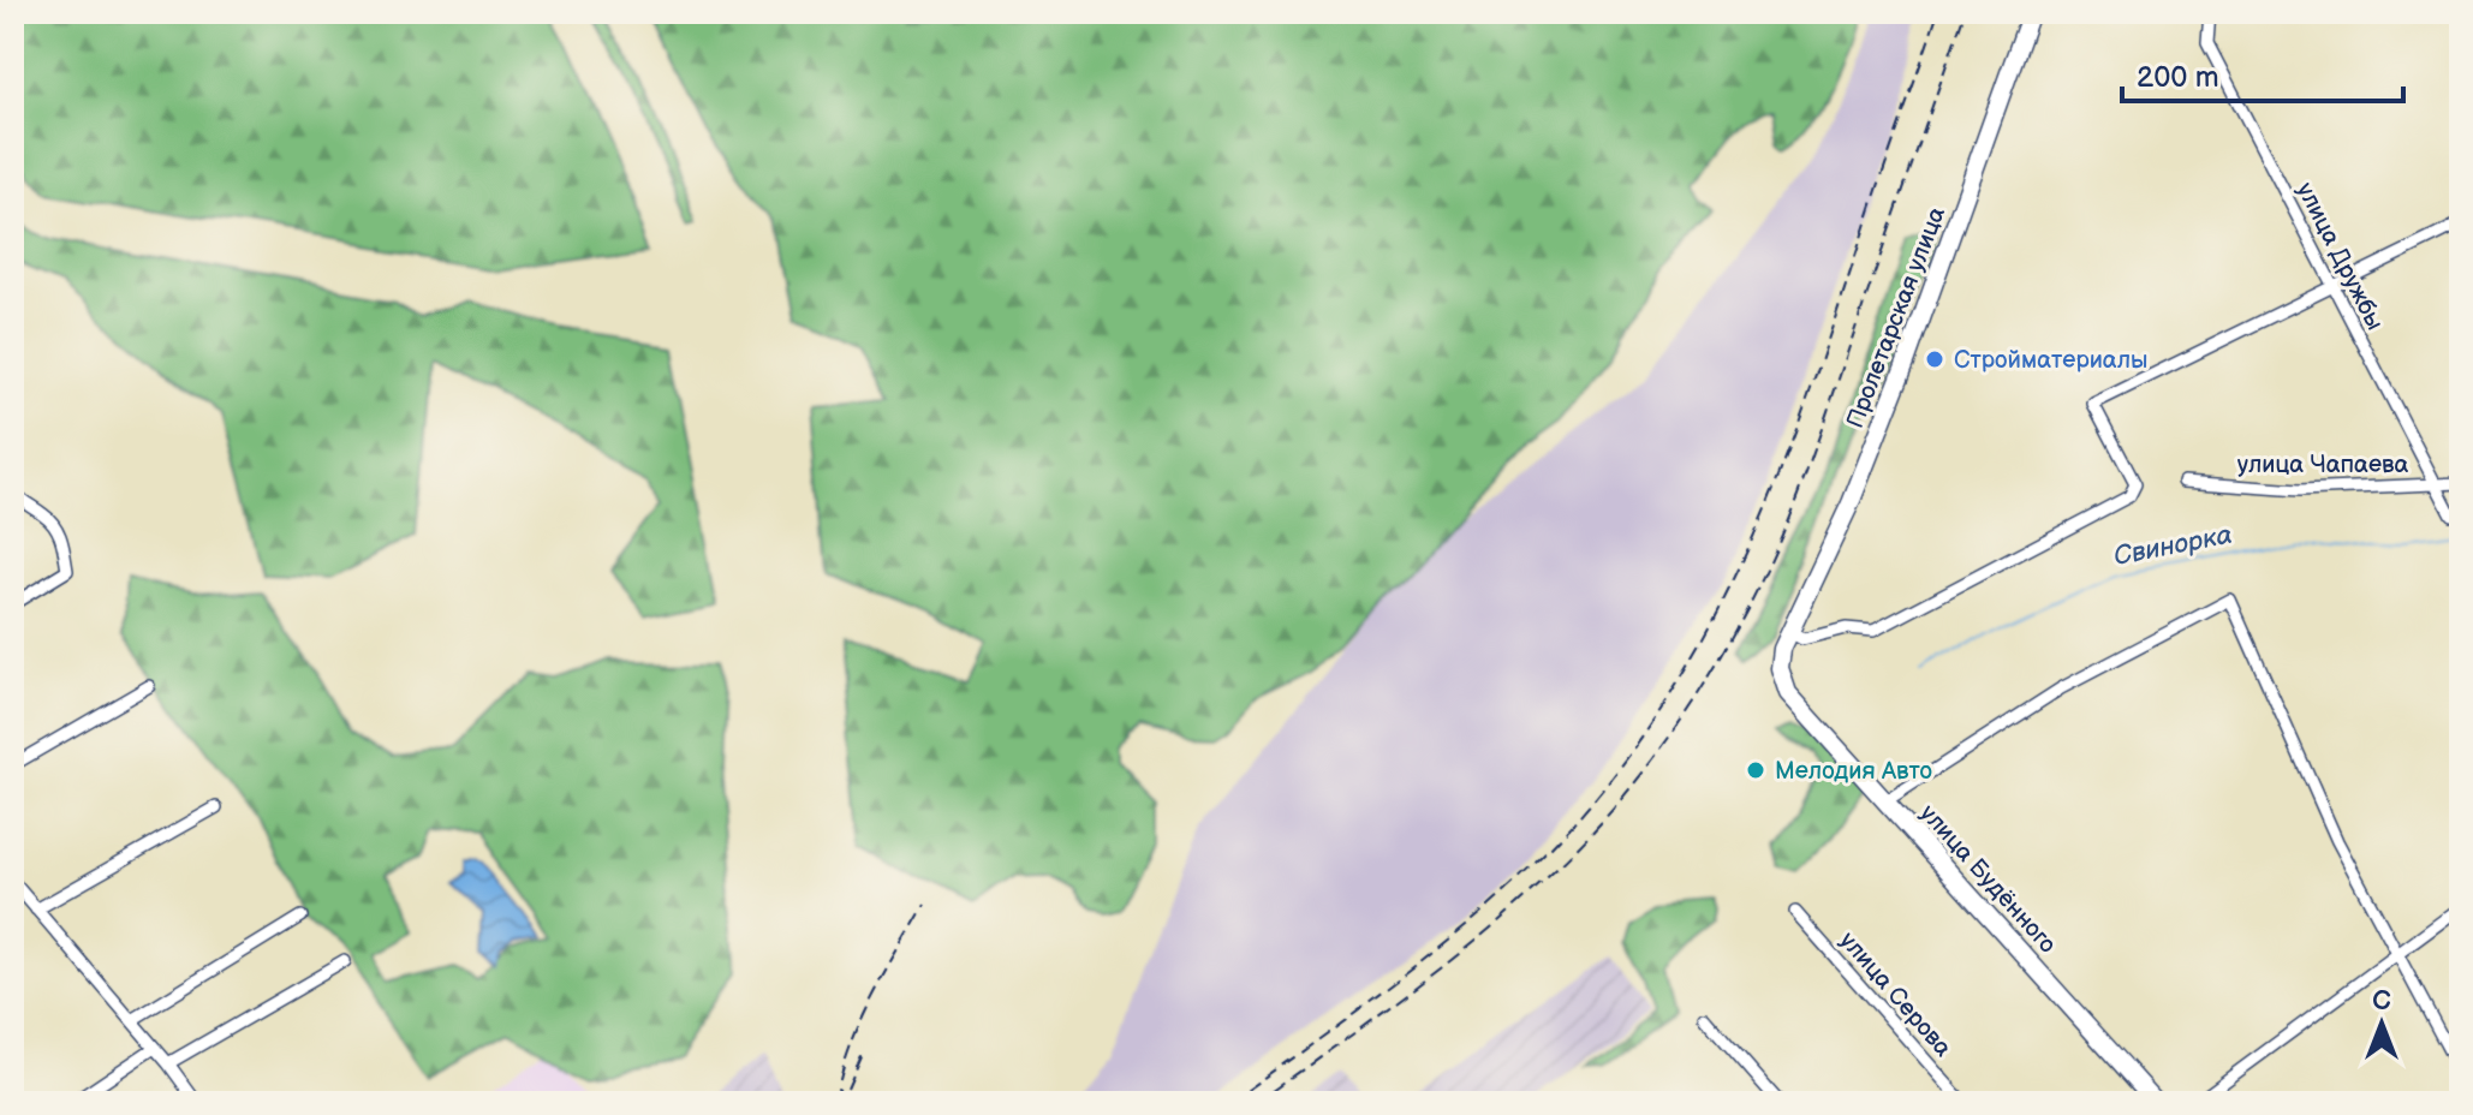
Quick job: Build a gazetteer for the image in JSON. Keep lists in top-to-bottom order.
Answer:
{
  "streets": {
    "main road": ["Пролетарская улица", "улица Будённого"],
    "street": ["улица Дружбы", "улица Чапаева", "улица Серова"]
  },
  "crossings": [
    ["улица Дружбы", "улица Чапаева"],
    ["Пролетарская улица", "улица Будённого"]
  ],
  "water": ["Свинорка"],
  "places": ["Стройматериалы", "Мелодия Авто"],
  "scale_bar": "200 m",
  "north": "top"
}
